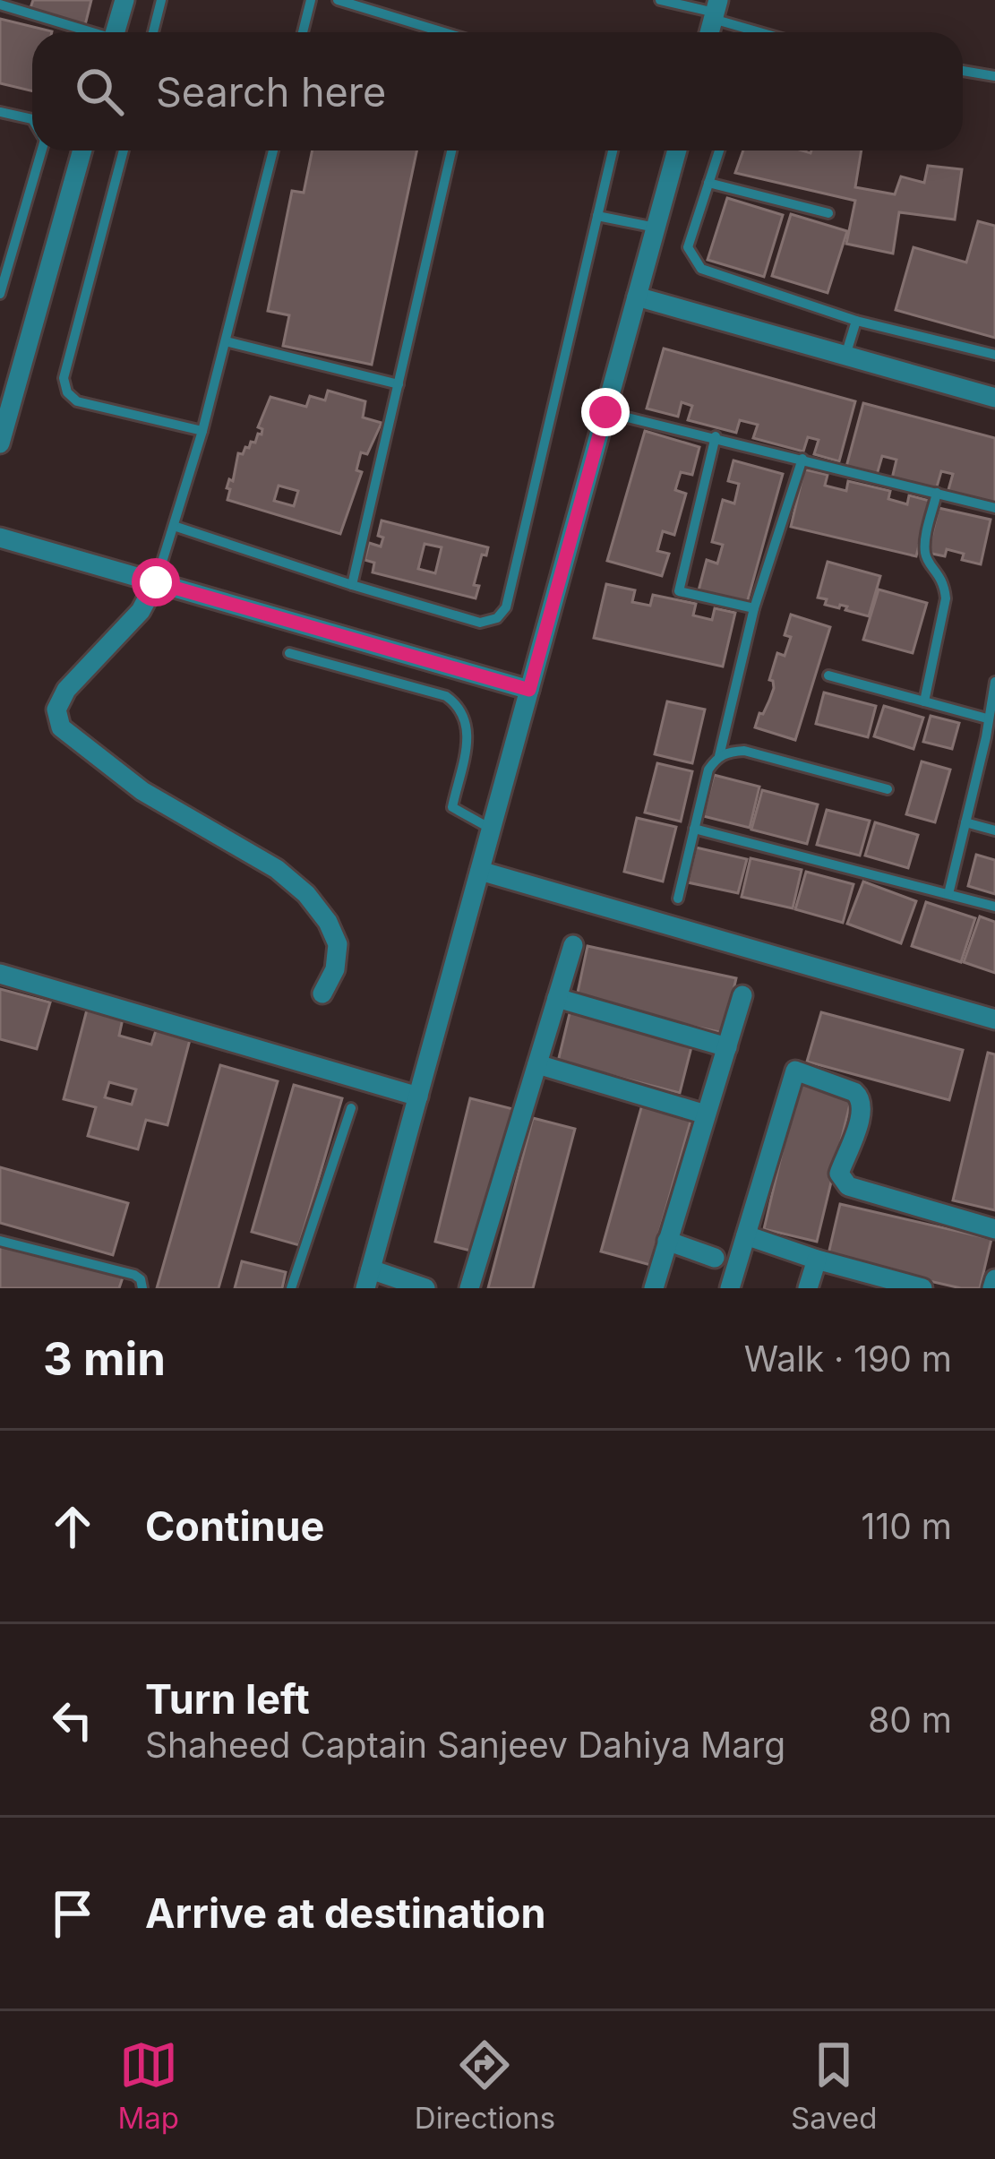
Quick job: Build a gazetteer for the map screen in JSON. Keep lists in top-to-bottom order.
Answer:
{
  "page": {
    "search": "Search here",
    "heading": ["3 min", "Walk · 190 m"],
    "list": [
      ["Continue", "110 m"],
      ["Turn left", "Shaheed Captain Sanjeev Dahiya Marg", "80 m"],
      "Arrive at destination"
    ],
    "nav": ["Map", "Directions", "Saved"]
  }
}
